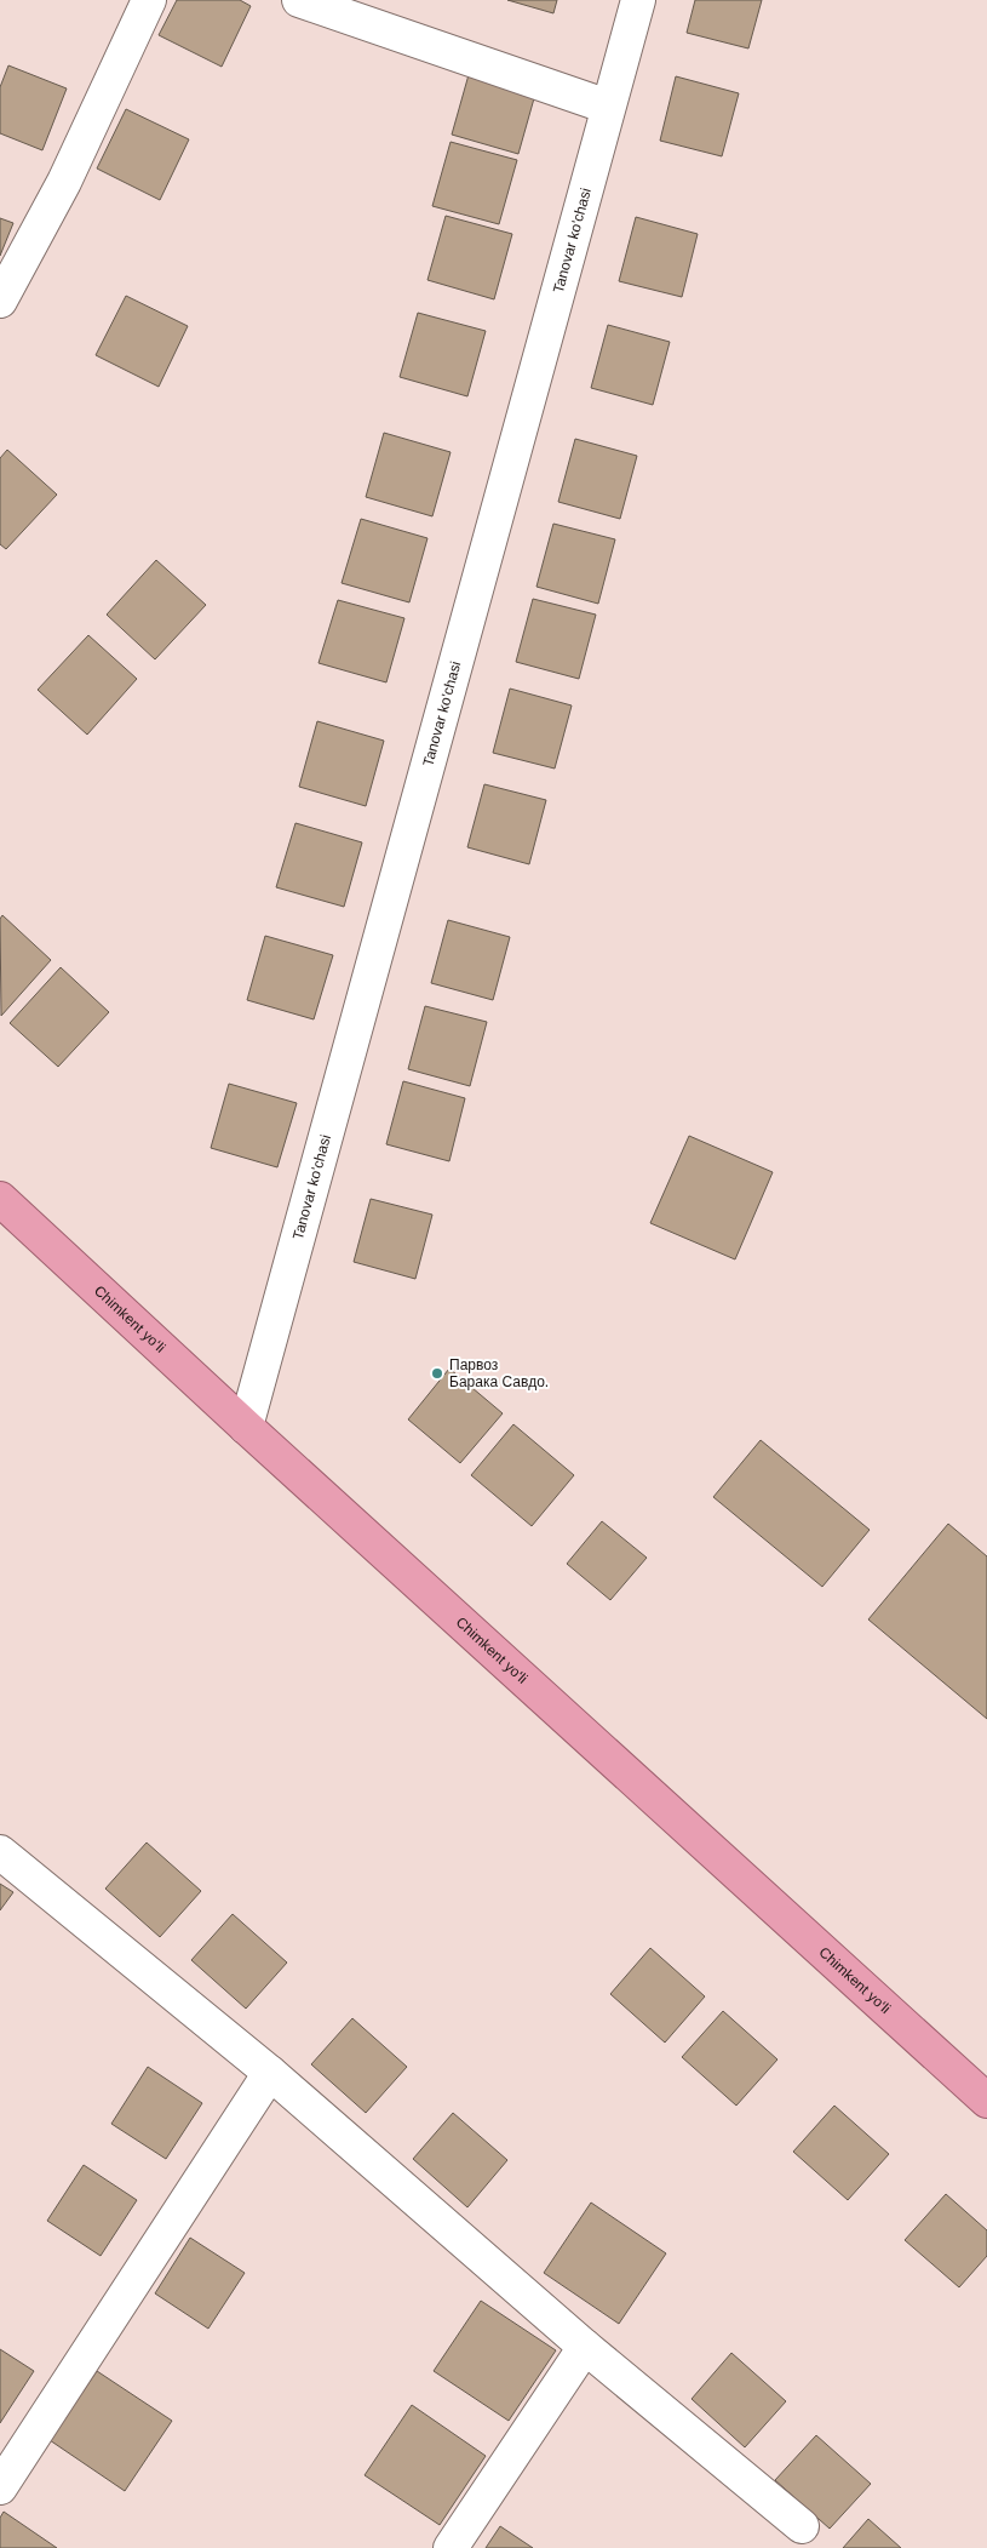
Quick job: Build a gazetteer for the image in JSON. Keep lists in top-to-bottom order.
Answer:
{
  "streets": {
    "highway": ["Chimkent yo‘li"],
    "street": ["Tanovar ko'chasi"]
  },
  "crossings": [
    ["Tanovar ko'chasi", "Chimkent yo‘li"]
  ],
  "places": ["Парвоз Барака Савдо."]
}
